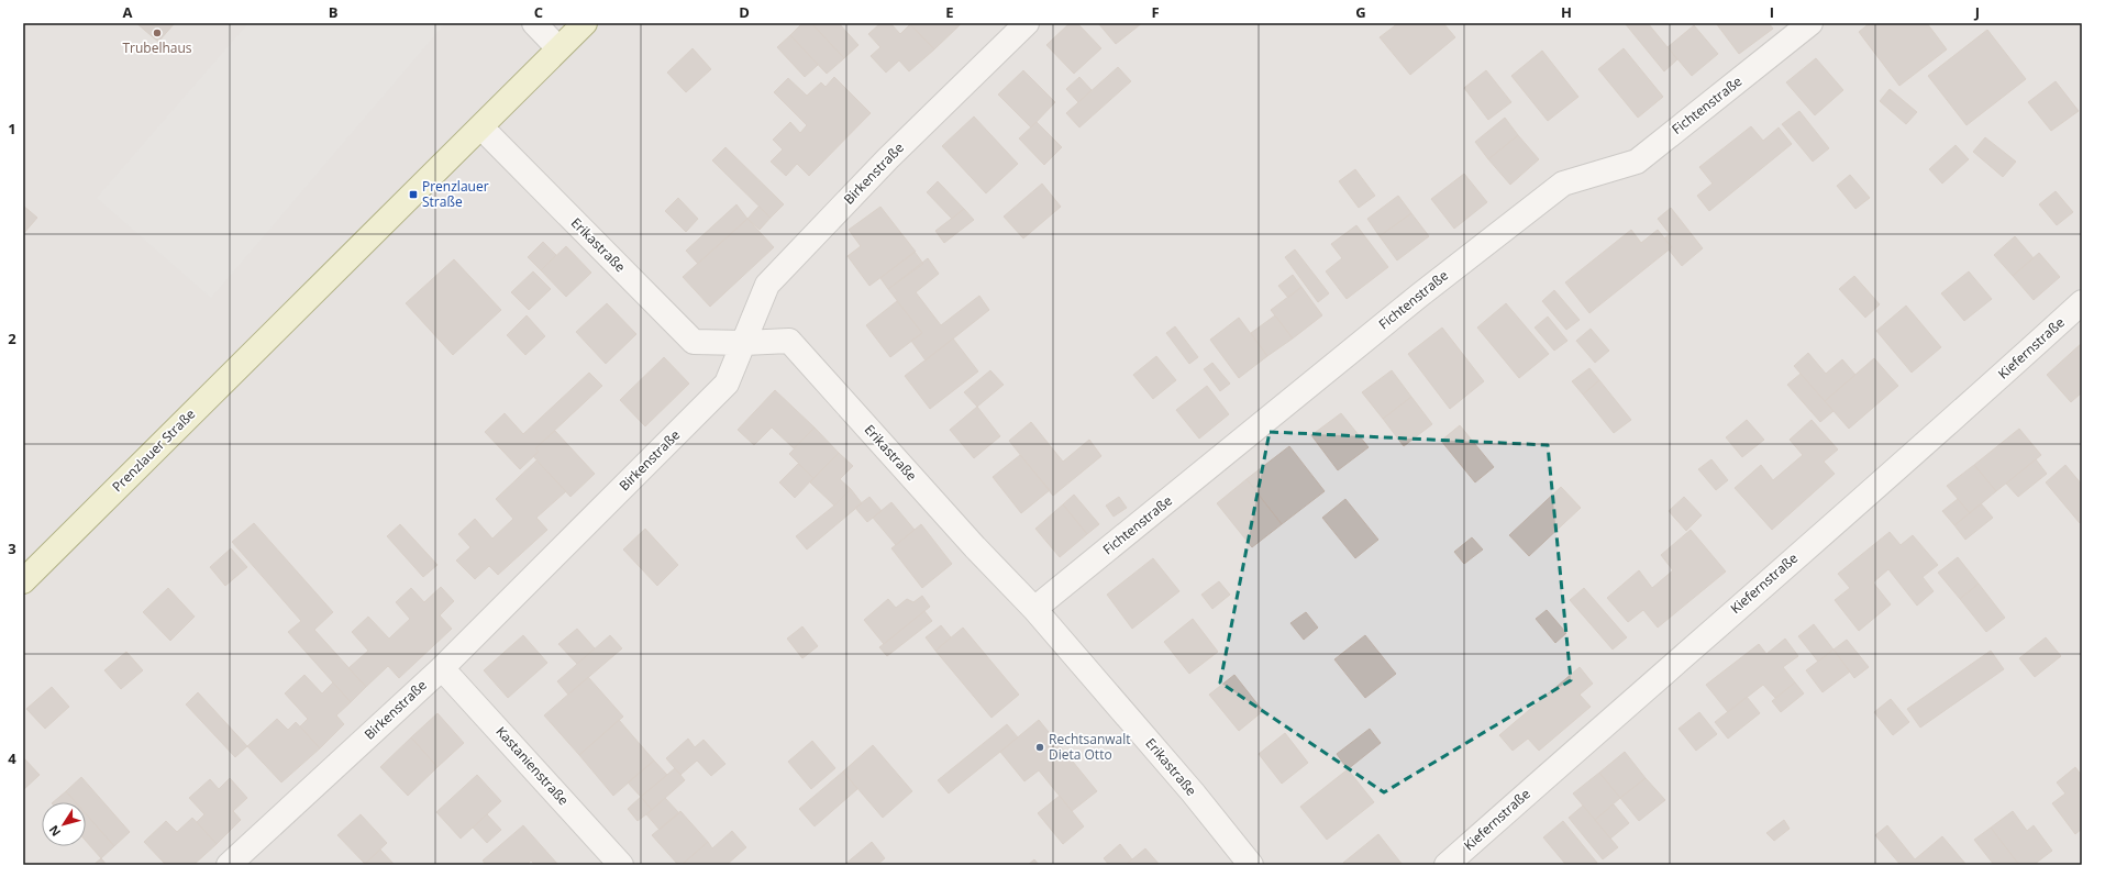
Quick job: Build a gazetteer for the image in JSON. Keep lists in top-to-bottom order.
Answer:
{
  "streets": {
    "main road": ["Prenzlauer Straße"],
    "street": [
      "Fichtenstraße",
      "Birkenstraße",
      "Erikastraße",
      "Kiefernstraße",
      "Kastanienstraße"
    ]
  },
  "crossings": [
    ["Fichtenstraße", "Erikastraße"],
    ["Birkenstraße", "Erikastraße"],
    ["Birkenstraße", "Kastanienstraße"],
    ["Erikastraße", "Prenzlauer Straße"]
  ],
  "places": {
    "other": ["Trubelhaus", "Rechtsanwalt Dieta Otto"],
    "transit": ["Prenzlauer Straße"]
  },
  "north": "bottom left",
  "grid": {
    "columns": [
      "A",
      "B",
      "C",
      "D",
      "E",
      "F",
      "G",
      "H",
      "I",
      "J"
    ],
    "rows": [
      "1",
      "2",
      "3",
      "4"
    ]
  }
}
